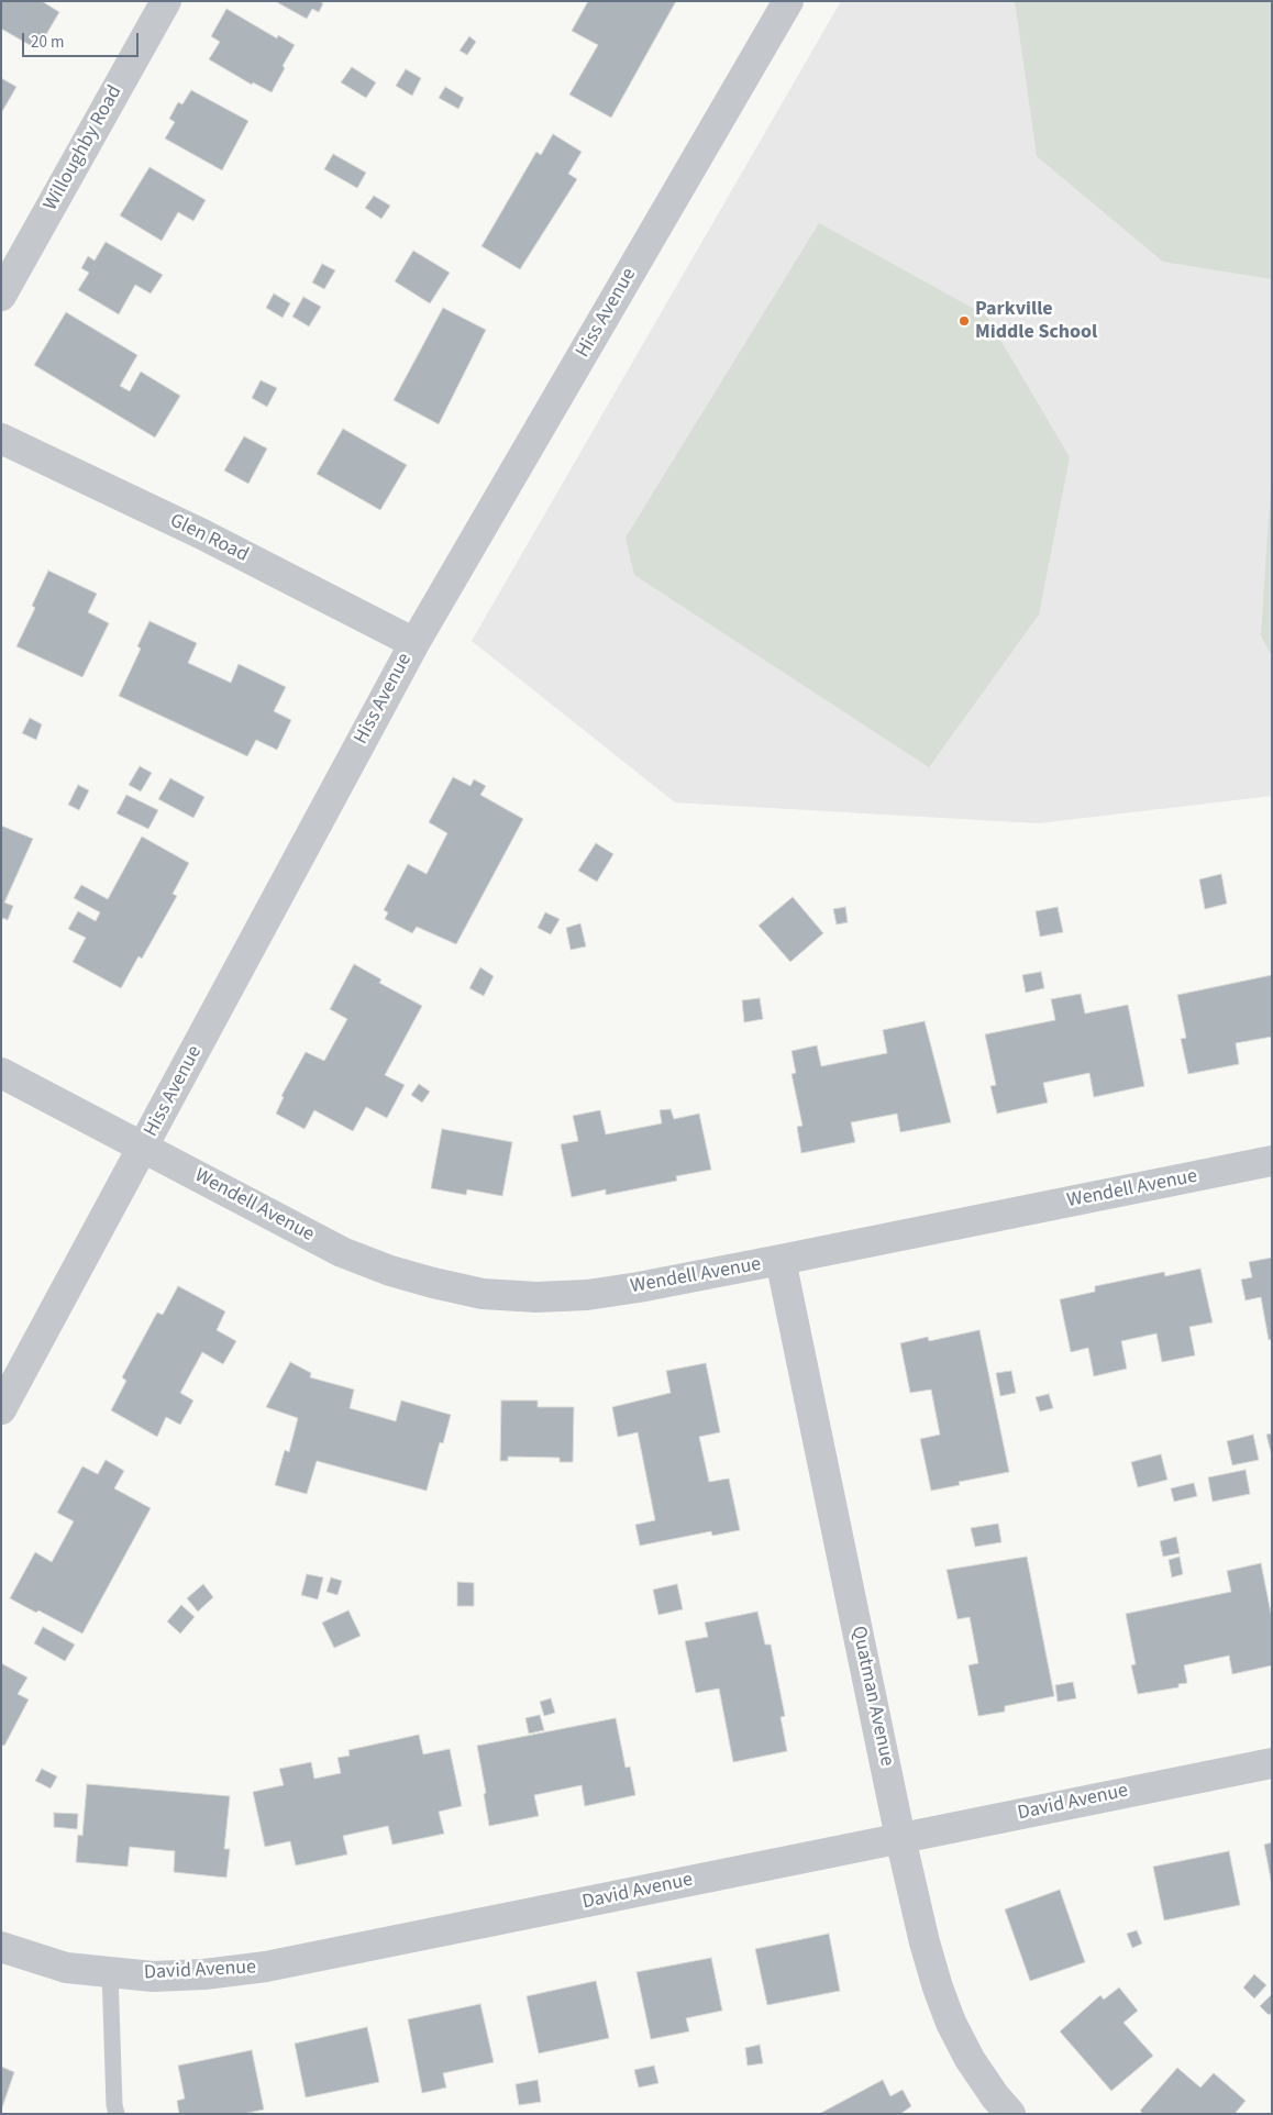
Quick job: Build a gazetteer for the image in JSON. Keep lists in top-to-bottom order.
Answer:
{
  "streets": {
    "street": [
      "Willoughby Road",
      "Hiss Avenue",
      "Glen Road",
      "Wendell Avenue",
      "Quatman Avenue",
      "David Avenue"
    ]
  },
  "crossings": [
    ["Hiss Avenue", "Glen Road"],
    ["Hiss Avenue", "Wendell Avenue"],
    ["Wendell Avenue", "Quatman Avenue"],
    ["Quatman Avenue", "David Avenue"]
  ],
  "places": ["Parkville Middle School"],
  "scale_bar": "20 m"
}
